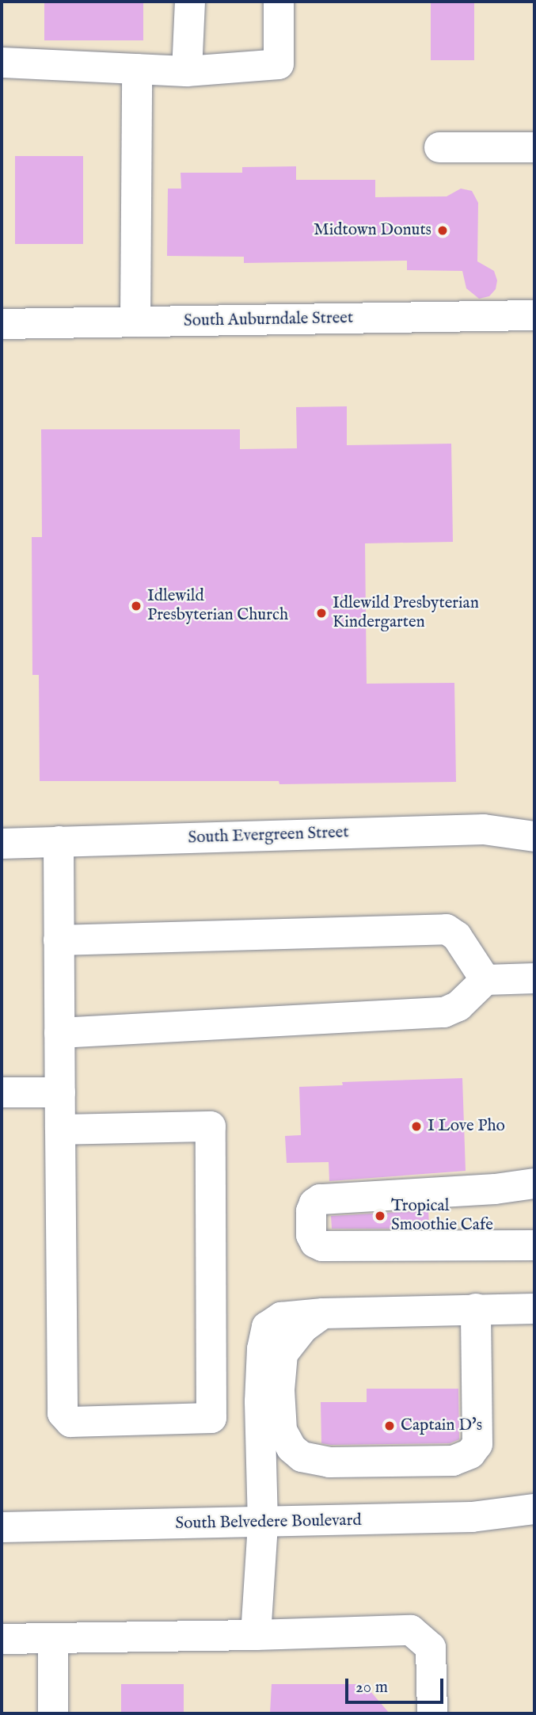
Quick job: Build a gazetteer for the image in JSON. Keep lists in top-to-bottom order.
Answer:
{
  "streets": {
    "street": ["South Auburndale Street", "South Evergreen Street", "South Belvedere Boulevard"]
  },
  "places": [
    "Midtown Donuts",
    "Idlewild Presbyterian Church",
    "Idlewild Presbyterian Kindergarten",
    "I Love Pho",
    "Tropical Smoothie Cafe",
    "Captain D's"
  ],
  "scale_bar": "20 m"
}
